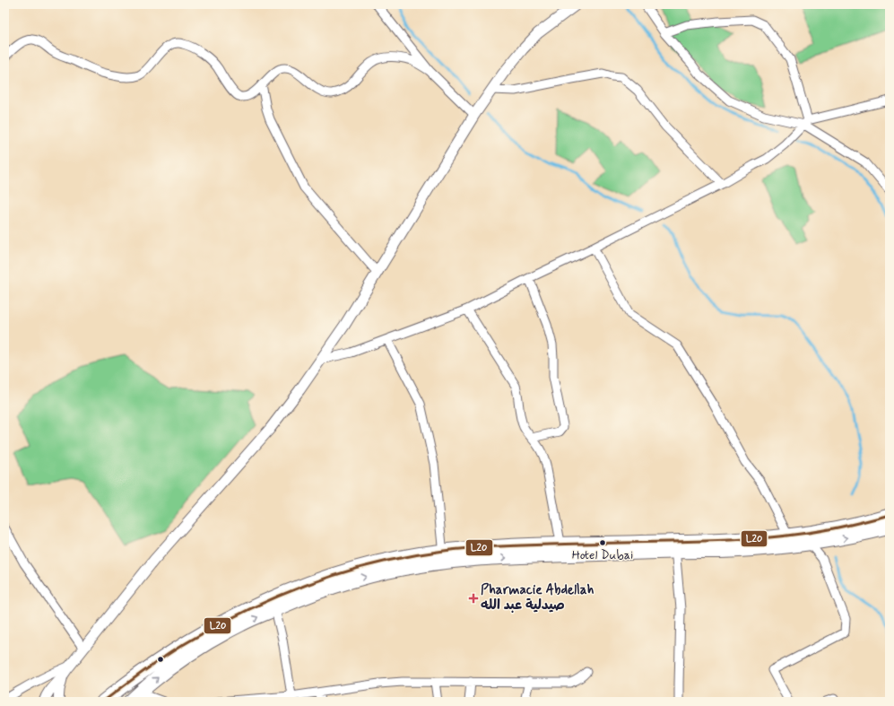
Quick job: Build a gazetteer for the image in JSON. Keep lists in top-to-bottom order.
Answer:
{
  "places": {
    "other": ["Hotel Dubai"],
    "health": ["Pharmacie Abdellah صيدلية عبد الله"]
  },
  "lines": ["transit line L20"]
}
